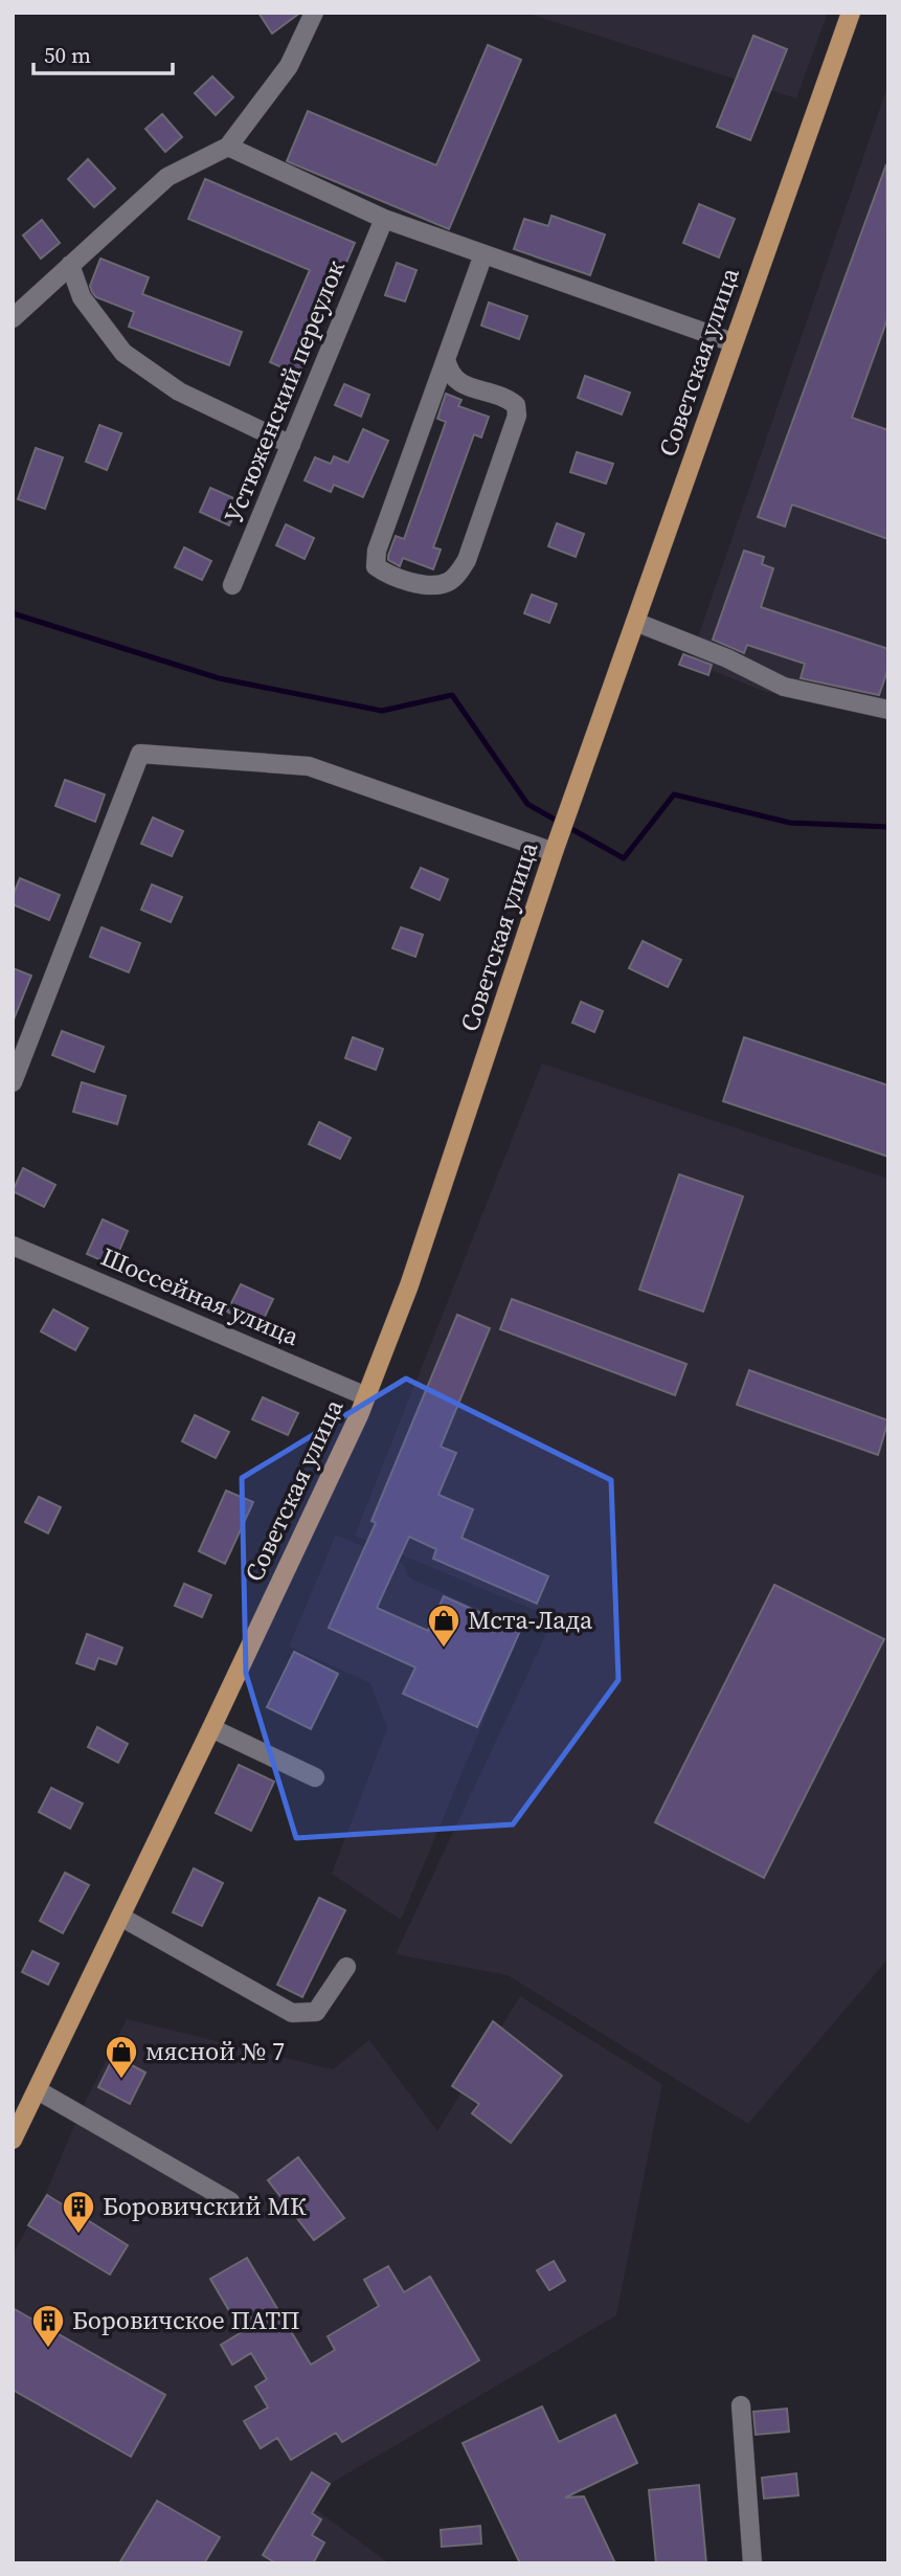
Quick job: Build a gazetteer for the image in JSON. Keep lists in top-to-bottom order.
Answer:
{
  "streets": {
    "main road": ["Советская улица"],
    "street": ["Устюженский переулок", "Шоссейная улица"]
  },
  "crossings": [
    ["Советская улица", "Шоссейная улица"]
  ],
  "places": {
    "shop": ["Мста-Лада", "мясной № 7"],
    "building": ["Боровичский МК", "Боровичское ПАТП"]
  },
  "scale_bar": "50 m"
}
